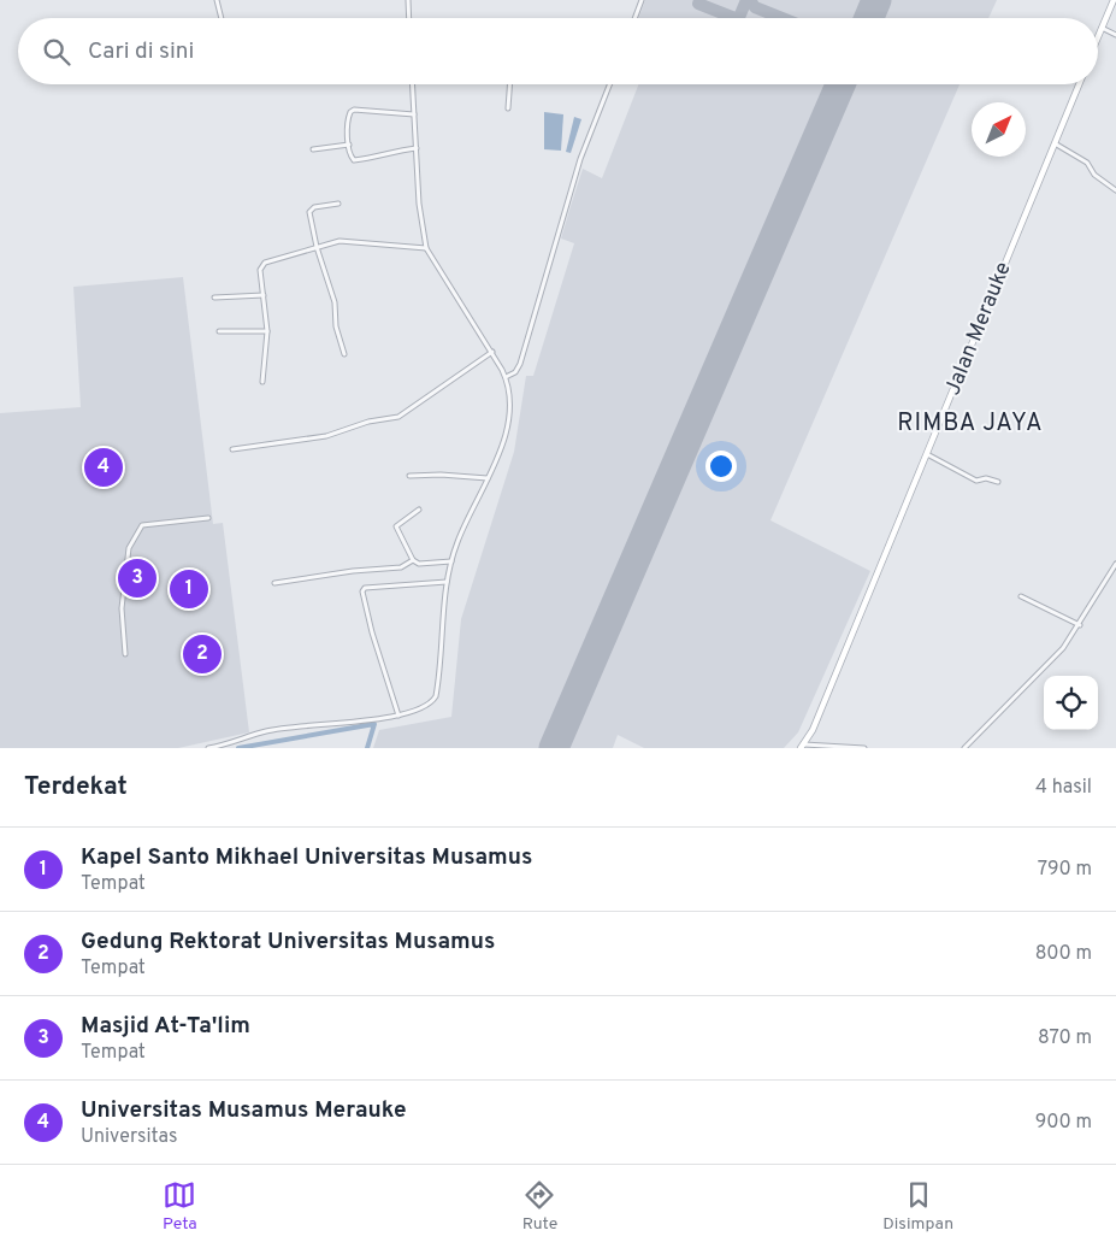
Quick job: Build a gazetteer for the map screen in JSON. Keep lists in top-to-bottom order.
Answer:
{
  "streets": {
    "street": ["Jalan Merauke"]
  },
  "districts": ["RIMBA JAYA"],
  "north": "top right",
  "page": {
    "search": "Cari di sini",
    "pins": [
      "4",
      "3",
      "1",
      "2"
    ],
    "heading": ["Terdekat", "4 hasil"],
    "list": [
      {
        "mark": "1",
        "name": "Kapel Santo Mikhael Universitas Musamus",
        "note": "Tempat",
        "value": "790 m"
      },
      {
        "mark": "2",
        "name": "Gedung Rektorat Universitas Musamus",
        "note": "Tempat",
        "value": "800 m"
      },
      {
        "mark": "3",
        "name": "Masjid At-Ta'lim",
        "note": "Tempat",
        "value": "870 m"
      },
      {
        "mark": "4",
        "name": "Universitas Musamus Merauke",
        "note": "Universitas",
        "value": "900 m"
      }
    ],
    "nav": ["Peta", "Rute", "Disimpan"]
  }
}
